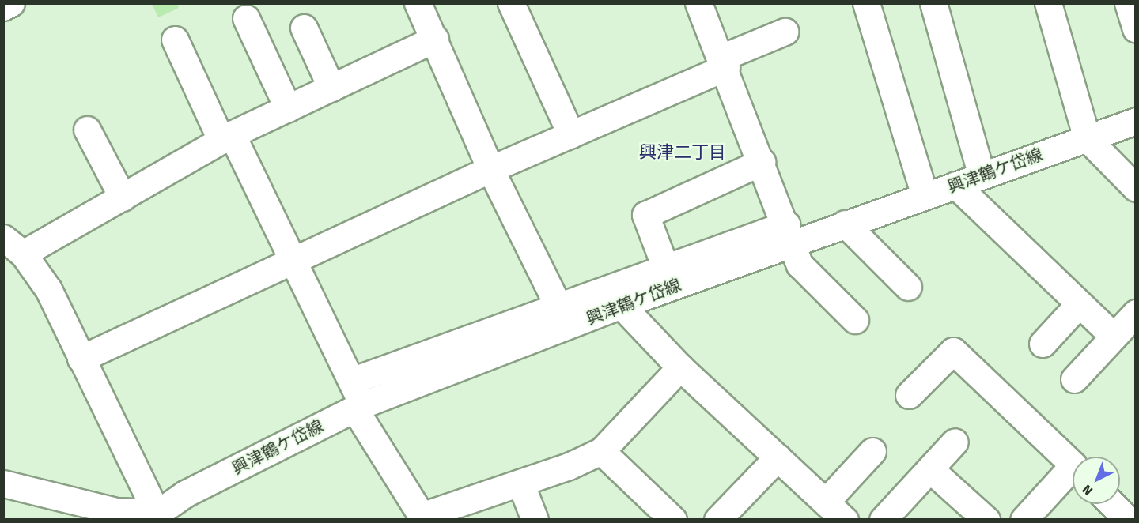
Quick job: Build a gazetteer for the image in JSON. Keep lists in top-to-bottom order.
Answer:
{
  "streets": {
    "street": ["興津鶴ケ岱線"]
  },
  "districts": ["興津二丁目"],
  "north": "bottom left"
}
